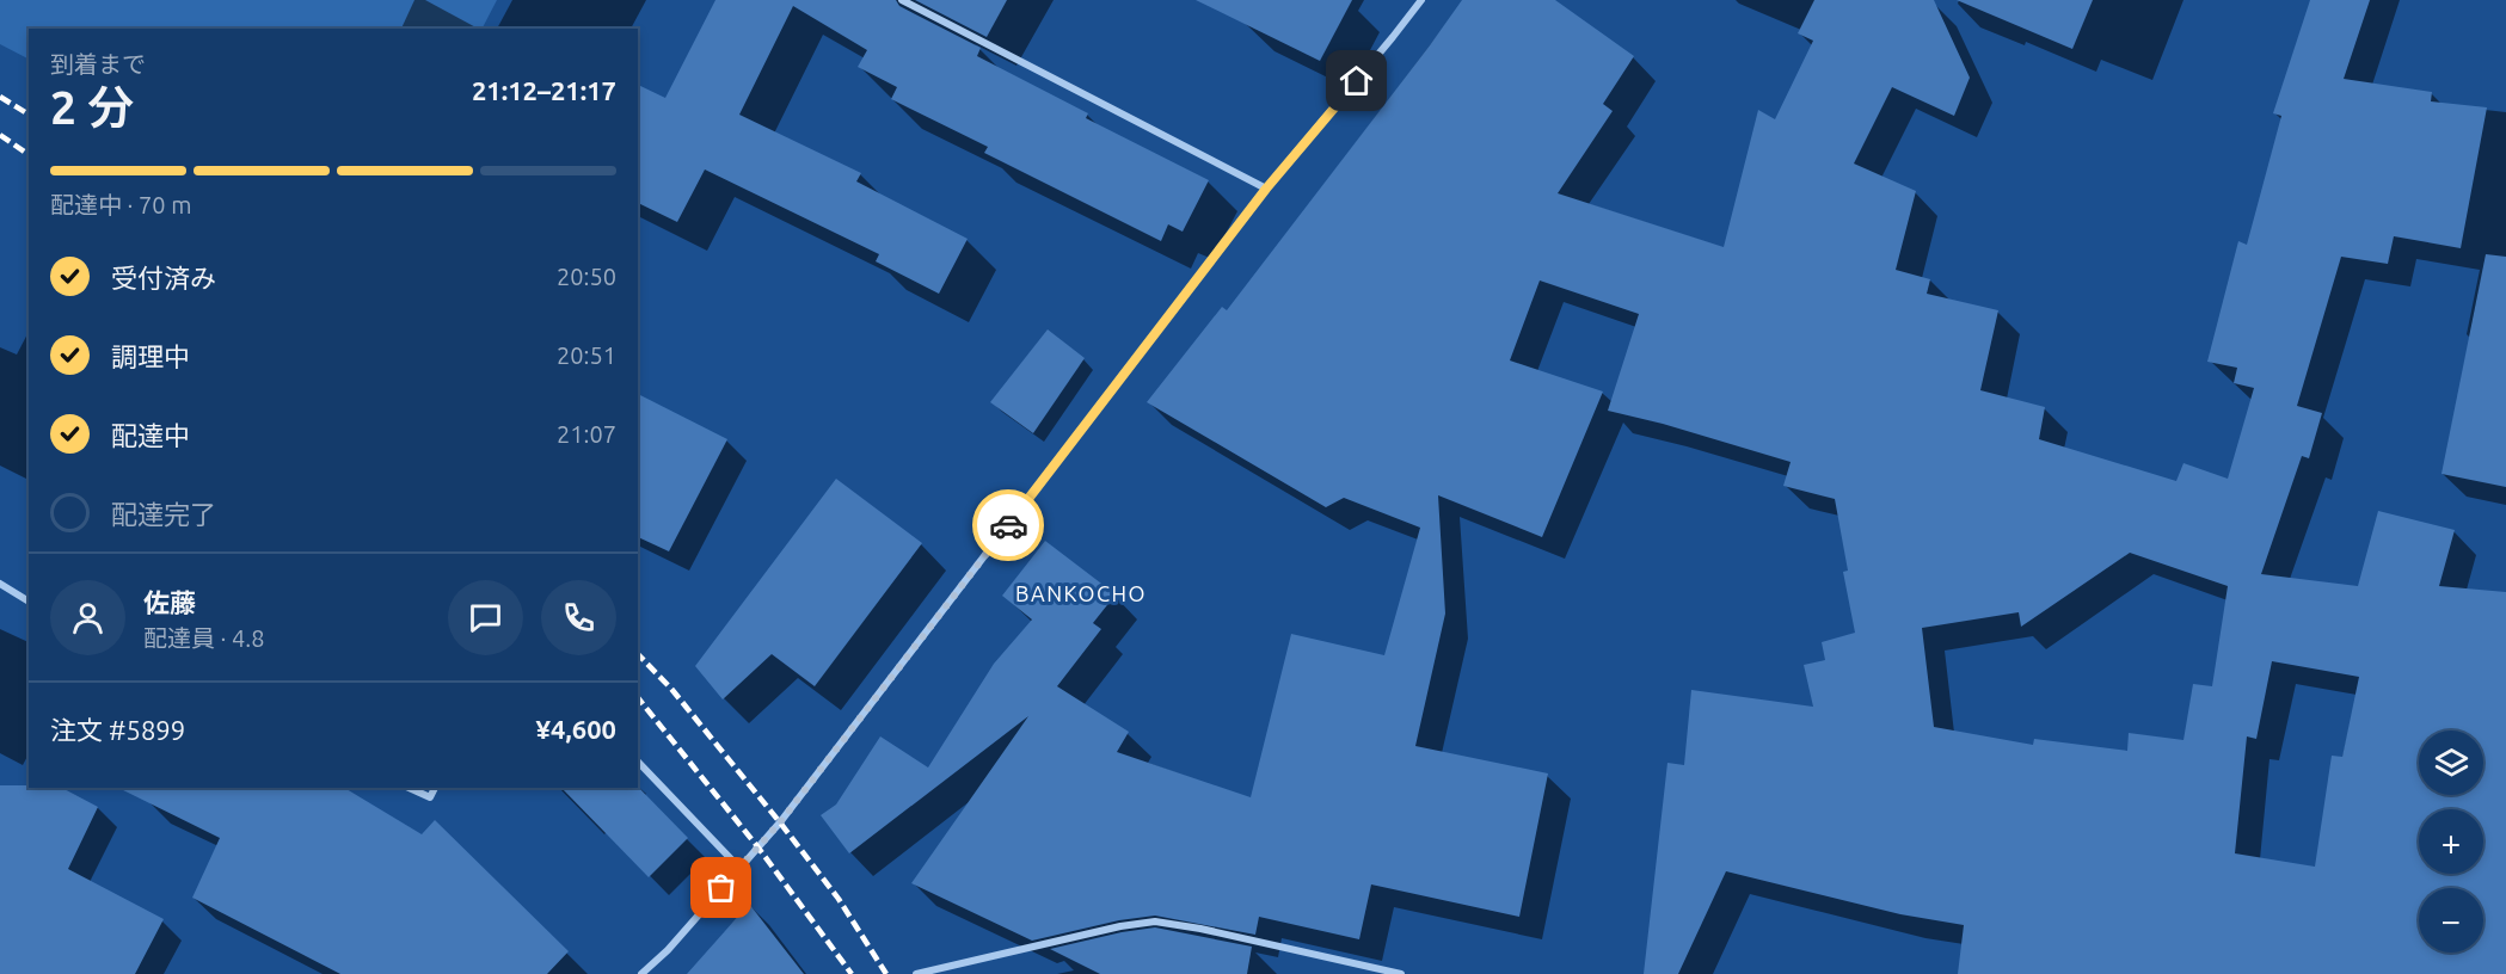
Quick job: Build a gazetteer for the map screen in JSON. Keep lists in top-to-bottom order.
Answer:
{
  "districts": ["BANKOCHO"],
  "page": {
    "heading": ["2 分", "到着まで", "21:12–21:17"],
    "panel": [
      "佐藤",
      "配達員 · 4.8",
      "注文 #5899",
      "¥4,600"
    ],
    "bar": "配達中 · 70 m",
    "list": [
      ["受付済み", "20:50"],
      ["調理中", "20:51"],
      ["配達中", "21:07"],
      "配達完了"
    ],
    "map_buttons": ["+", "−"]
  }
}
